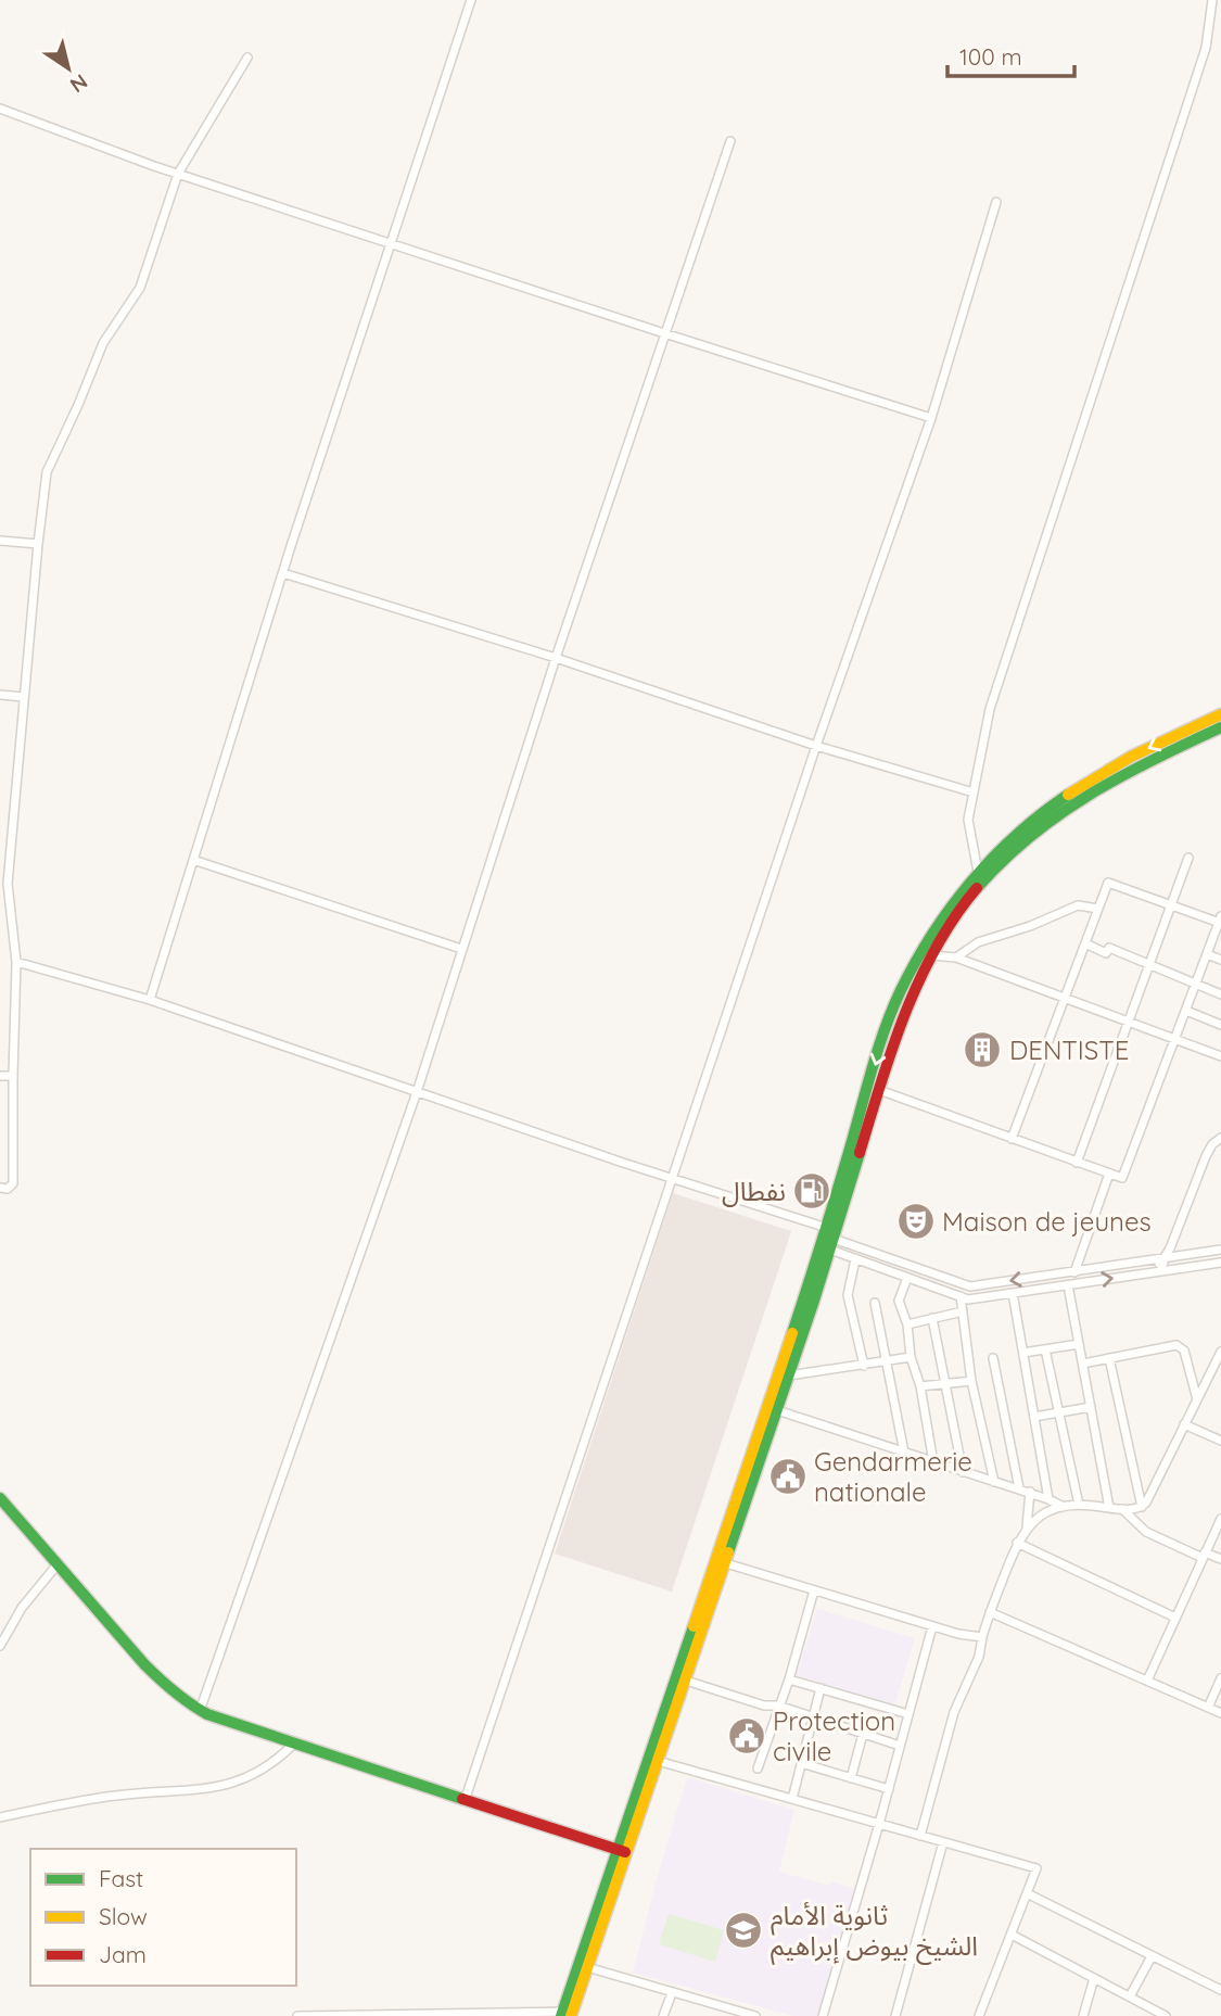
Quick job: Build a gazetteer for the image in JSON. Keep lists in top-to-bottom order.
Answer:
{
  "places": {
    "building": ["DENTISTE"],
    "fuel station": ["نفطال"],
    "theatre": ["Maison de jeunes"],
    "public building": ["Gendarmerie nationale", "Protection civile"],
    "school or university": ["ثانوية الأمام الشيخ بيوض إبراهيم"]
  },
  "legend": ["Fast", "Slow", "Jam"],
  "scale_bar": "100 m",
  "north": "bottom right"
}
